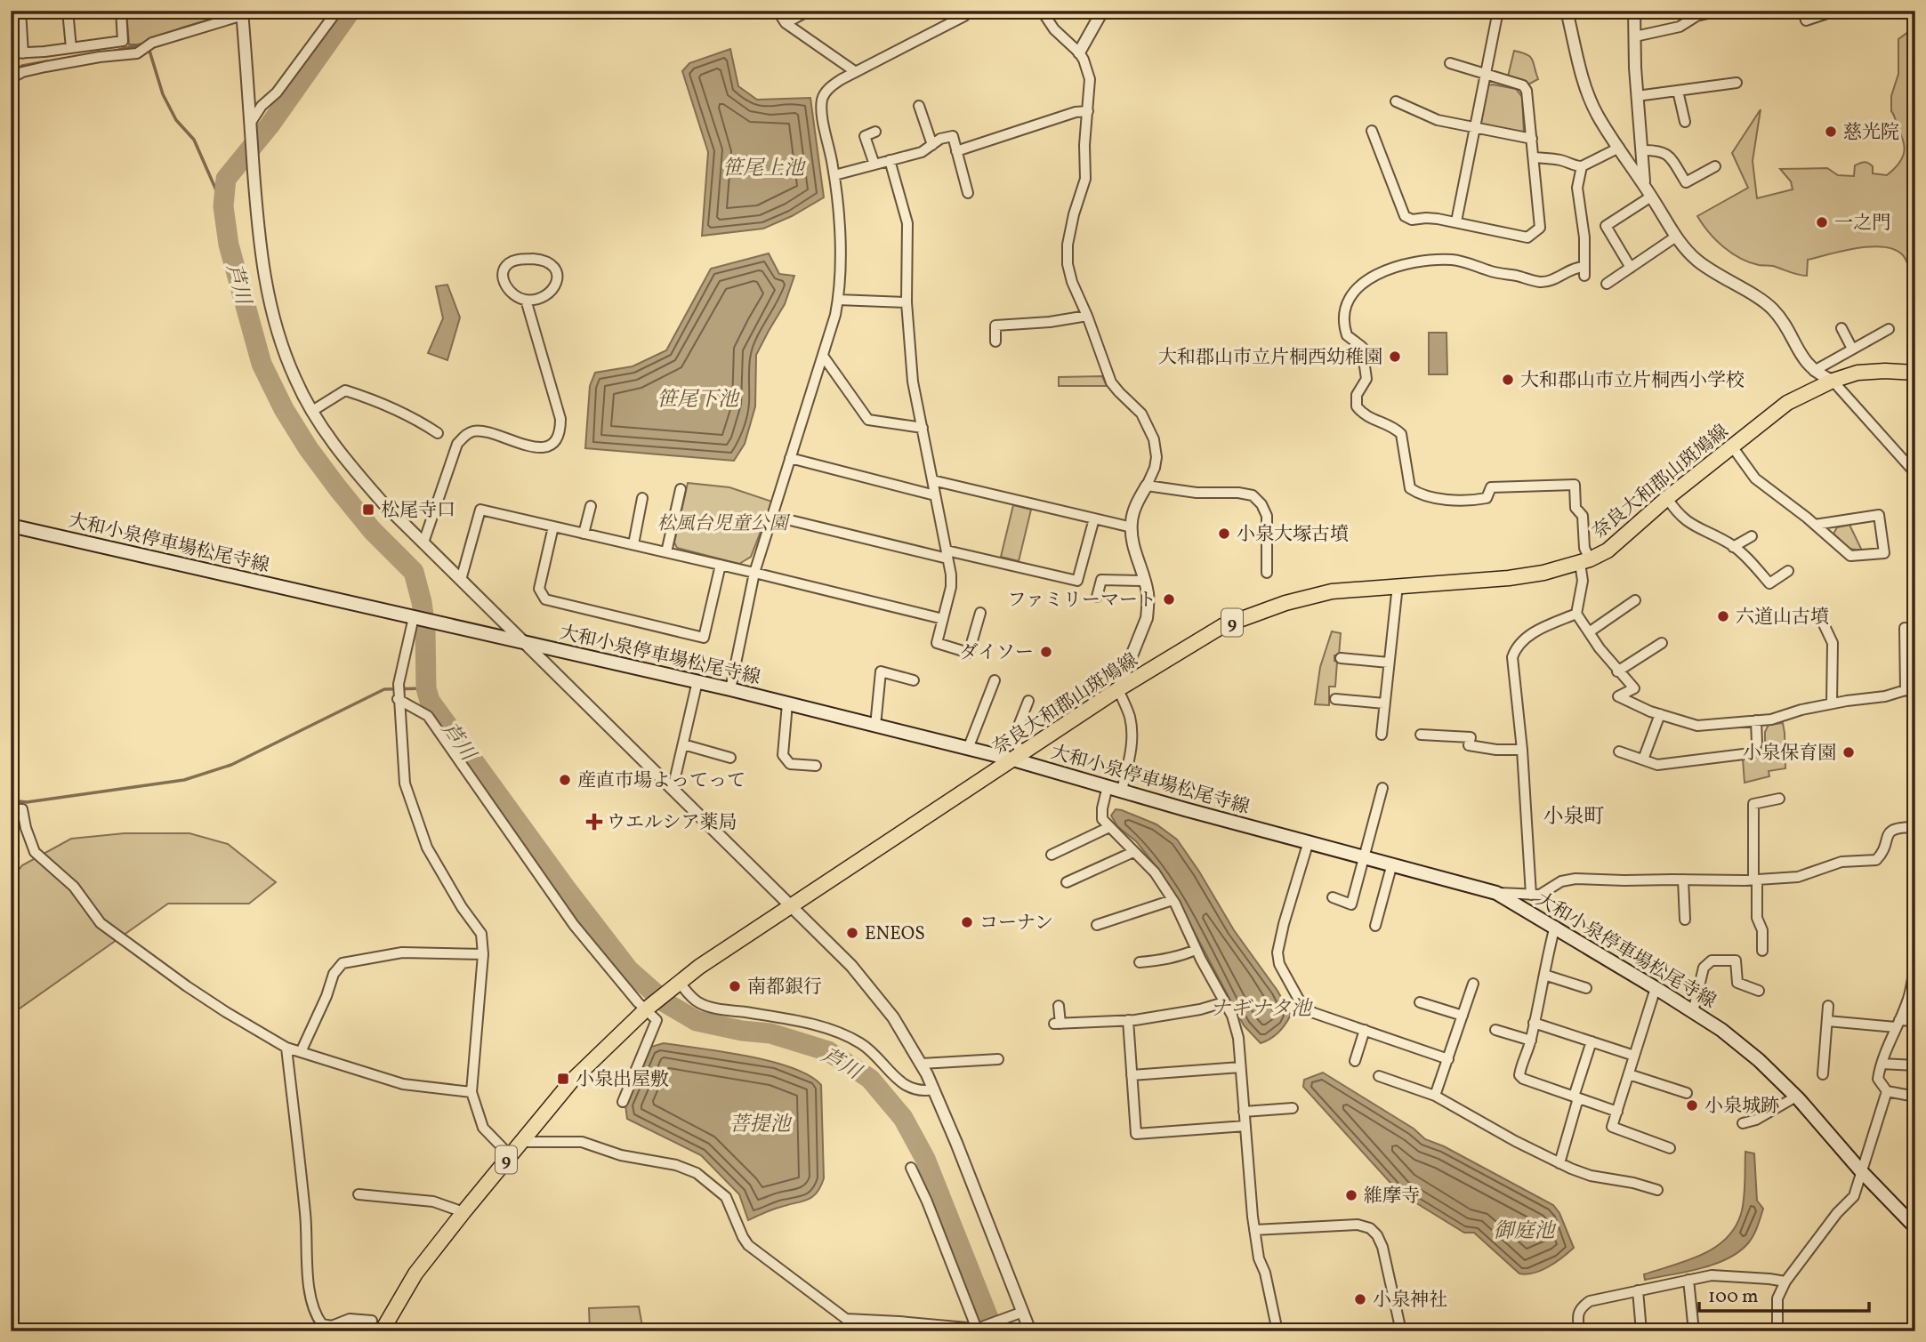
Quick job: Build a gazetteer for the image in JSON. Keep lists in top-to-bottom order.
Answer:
{
  "streets": {
    "main road": ["奈良大和郡山斑鳩線", "大和小泉停車場松尾寺線", "9"]
  },
  "crossings": [
    ["奈良大和郡山斑鳩線", "大和小泉停車場松尾寺線"]
  ],
  "districts": ["小泉町"],
  "water": [
    "笹尾上池",
    "芦川",
    "笹尾下池",
    "ナギナタ池",
    "菩提池",
    "御庭池"
  ],
  "parks": ["松風台児童公園"],
  "places": {
    "other": [
      "慈光院",
      "一之門",
      "大和郡山市立片桐西幼稚園",
      "大和郡山市立片桐西小学校",
      "小泉大塚古墳",
      "ファミリーマート",
      "六道山古墳",
      "ダイソー",
      "小泉保育園",
      "産直市場よってって",
      "コーナン",
      "ENEOS",
      "南都銀行",
      "小泉城跡",
      "維摩寺",
      "小泉神社"
    ],
    "transit": ["松尾寺口", "小泉出屋敷"],
    "health": ["ウエルシア薬局"]
  },
  "scale_bar": "100 m"
}
